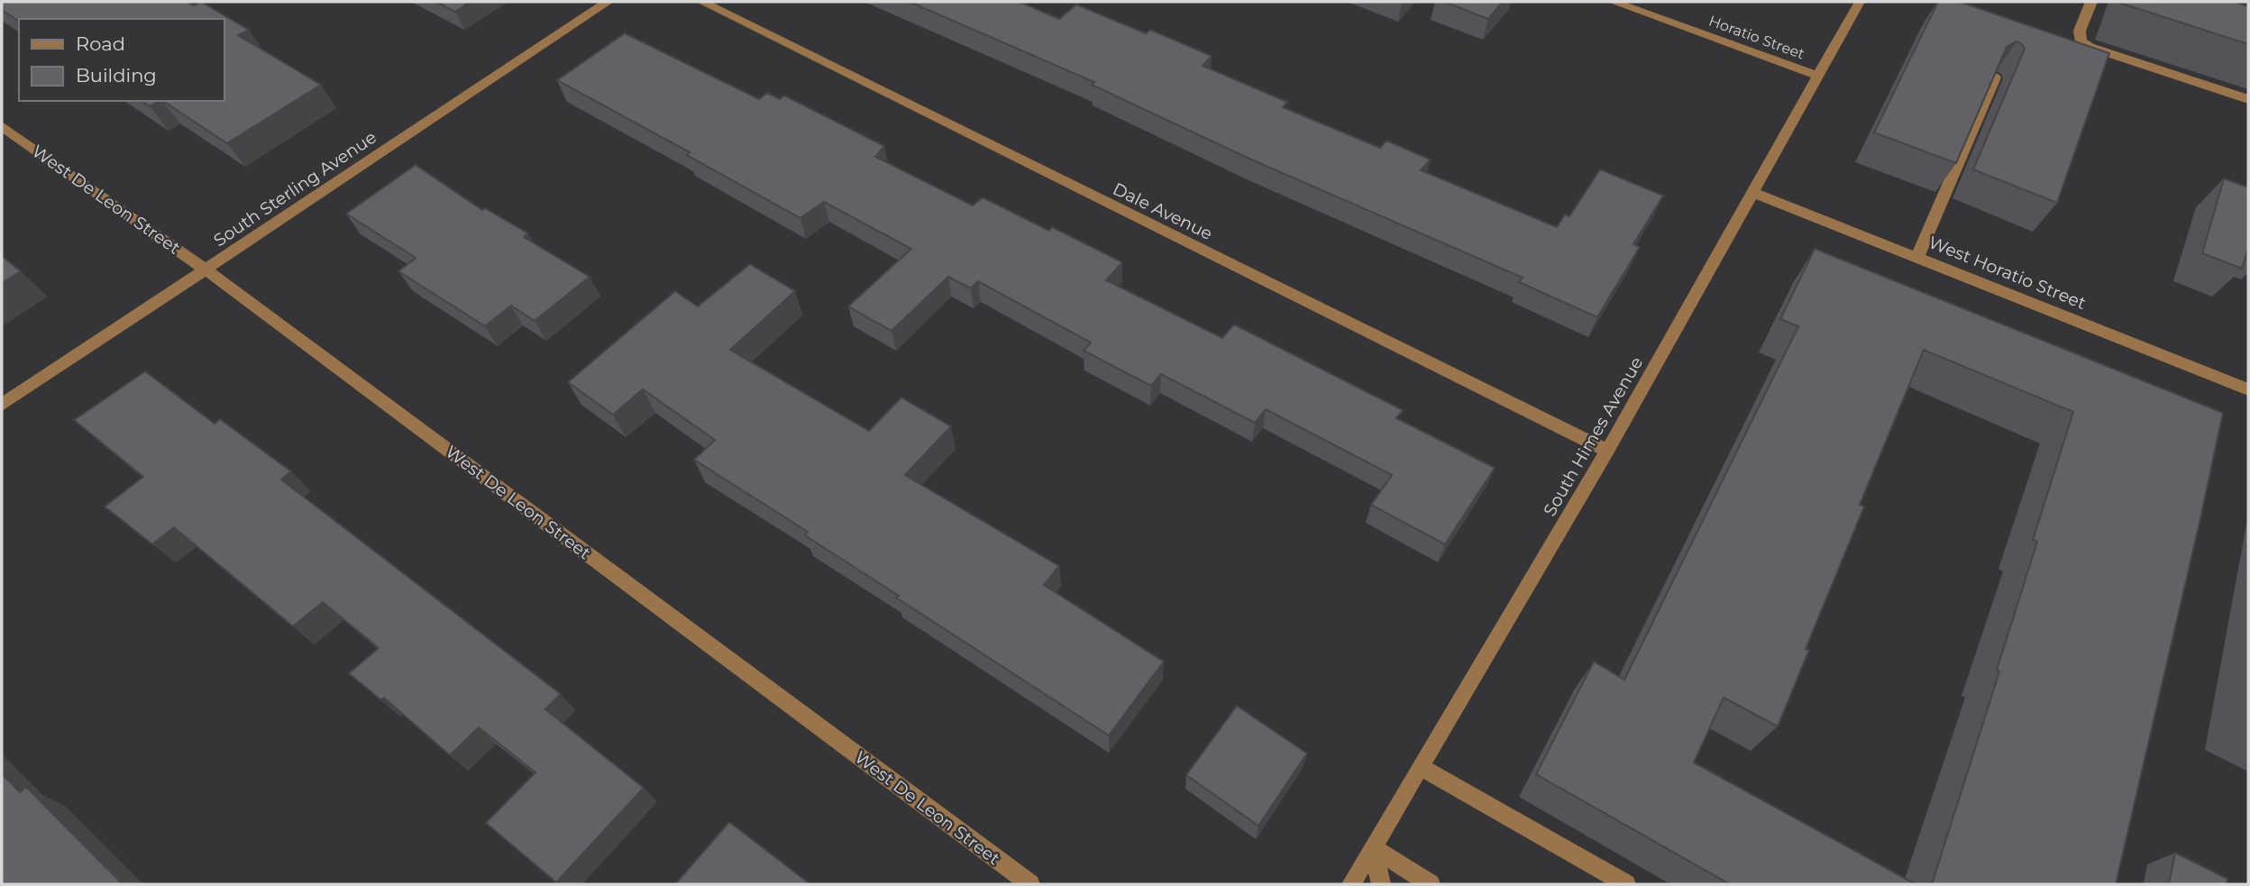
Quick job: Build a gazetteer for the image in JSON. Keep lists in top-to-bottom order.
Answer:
{
  "streets": {
    "street": [
      "Horatio Street",
      "South Sterling Avenue",
      "West De Leon Street",
      "Dale Avenue",
      "West Horatio Street",
      "South Himes Avenue"
    ]
  },
  "crossings": [
    ["Horatio Street", "South Himes Avenue"],
    ["South Sterling Avenue", "West De Leon Street"],
    ["Dale Avenue", "South Himes Avenue"],
    ["West Horatio Street", "South Himes Avenue"]
  ],
  "legend": ["Road", "Building"]
}
